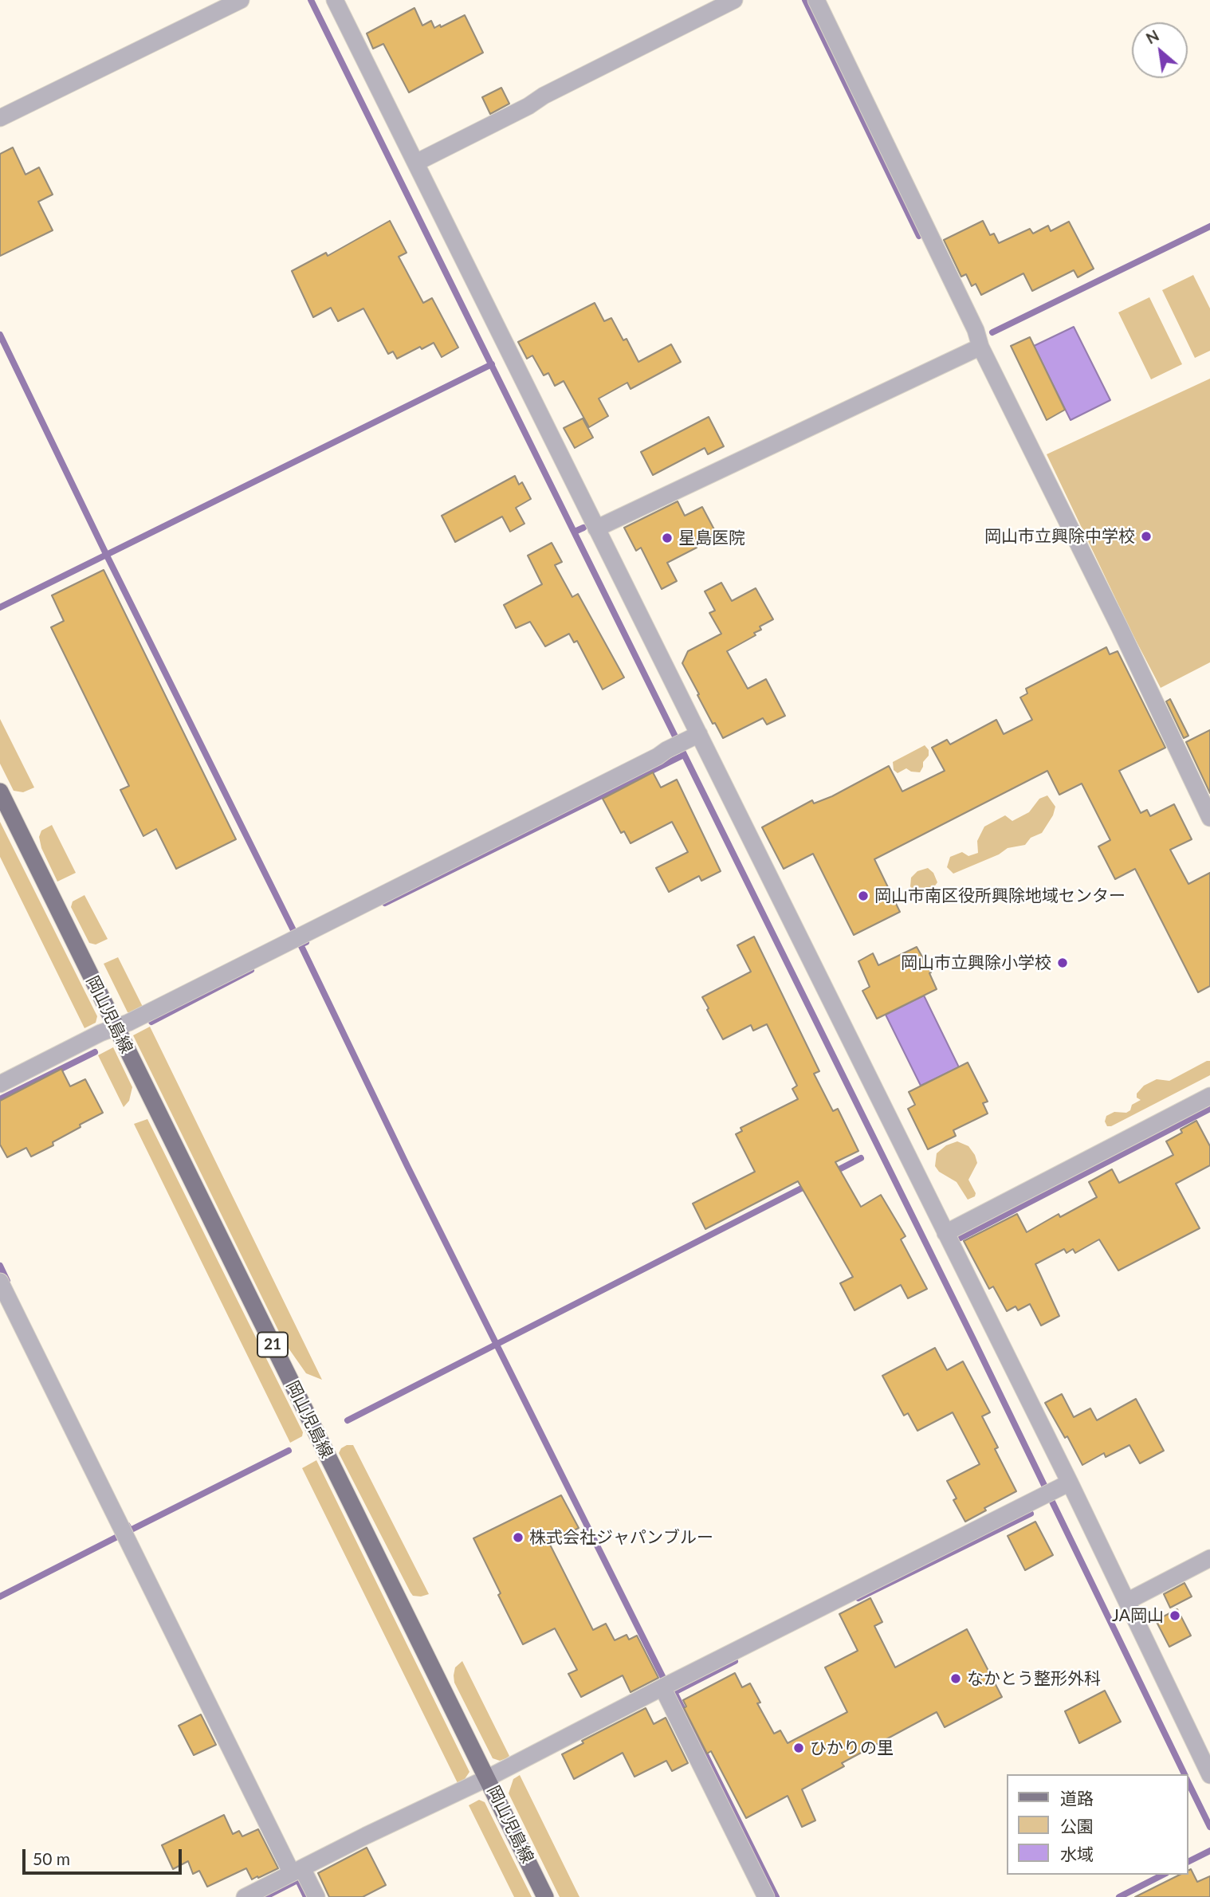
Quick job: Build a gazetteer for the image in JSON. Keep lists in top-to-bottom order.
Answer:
{
  "streets": {
    "main road": ["岡山児島線", "21"]
  },
  "places": [
    "岡山市立興除中学校",
    "星島医院",
    "岡山市南区役所興除地域センター",
    "岡山市立興除小学校",
    "株式会社ジャパンブルー",
    "JA岡山",
    "なかとう整形外科",
    "ひかりの里"
  ],
  "legend": ["道路", "公園", "水域"],
  "scale_bar": "50 m",
  "north": "top left"
}
